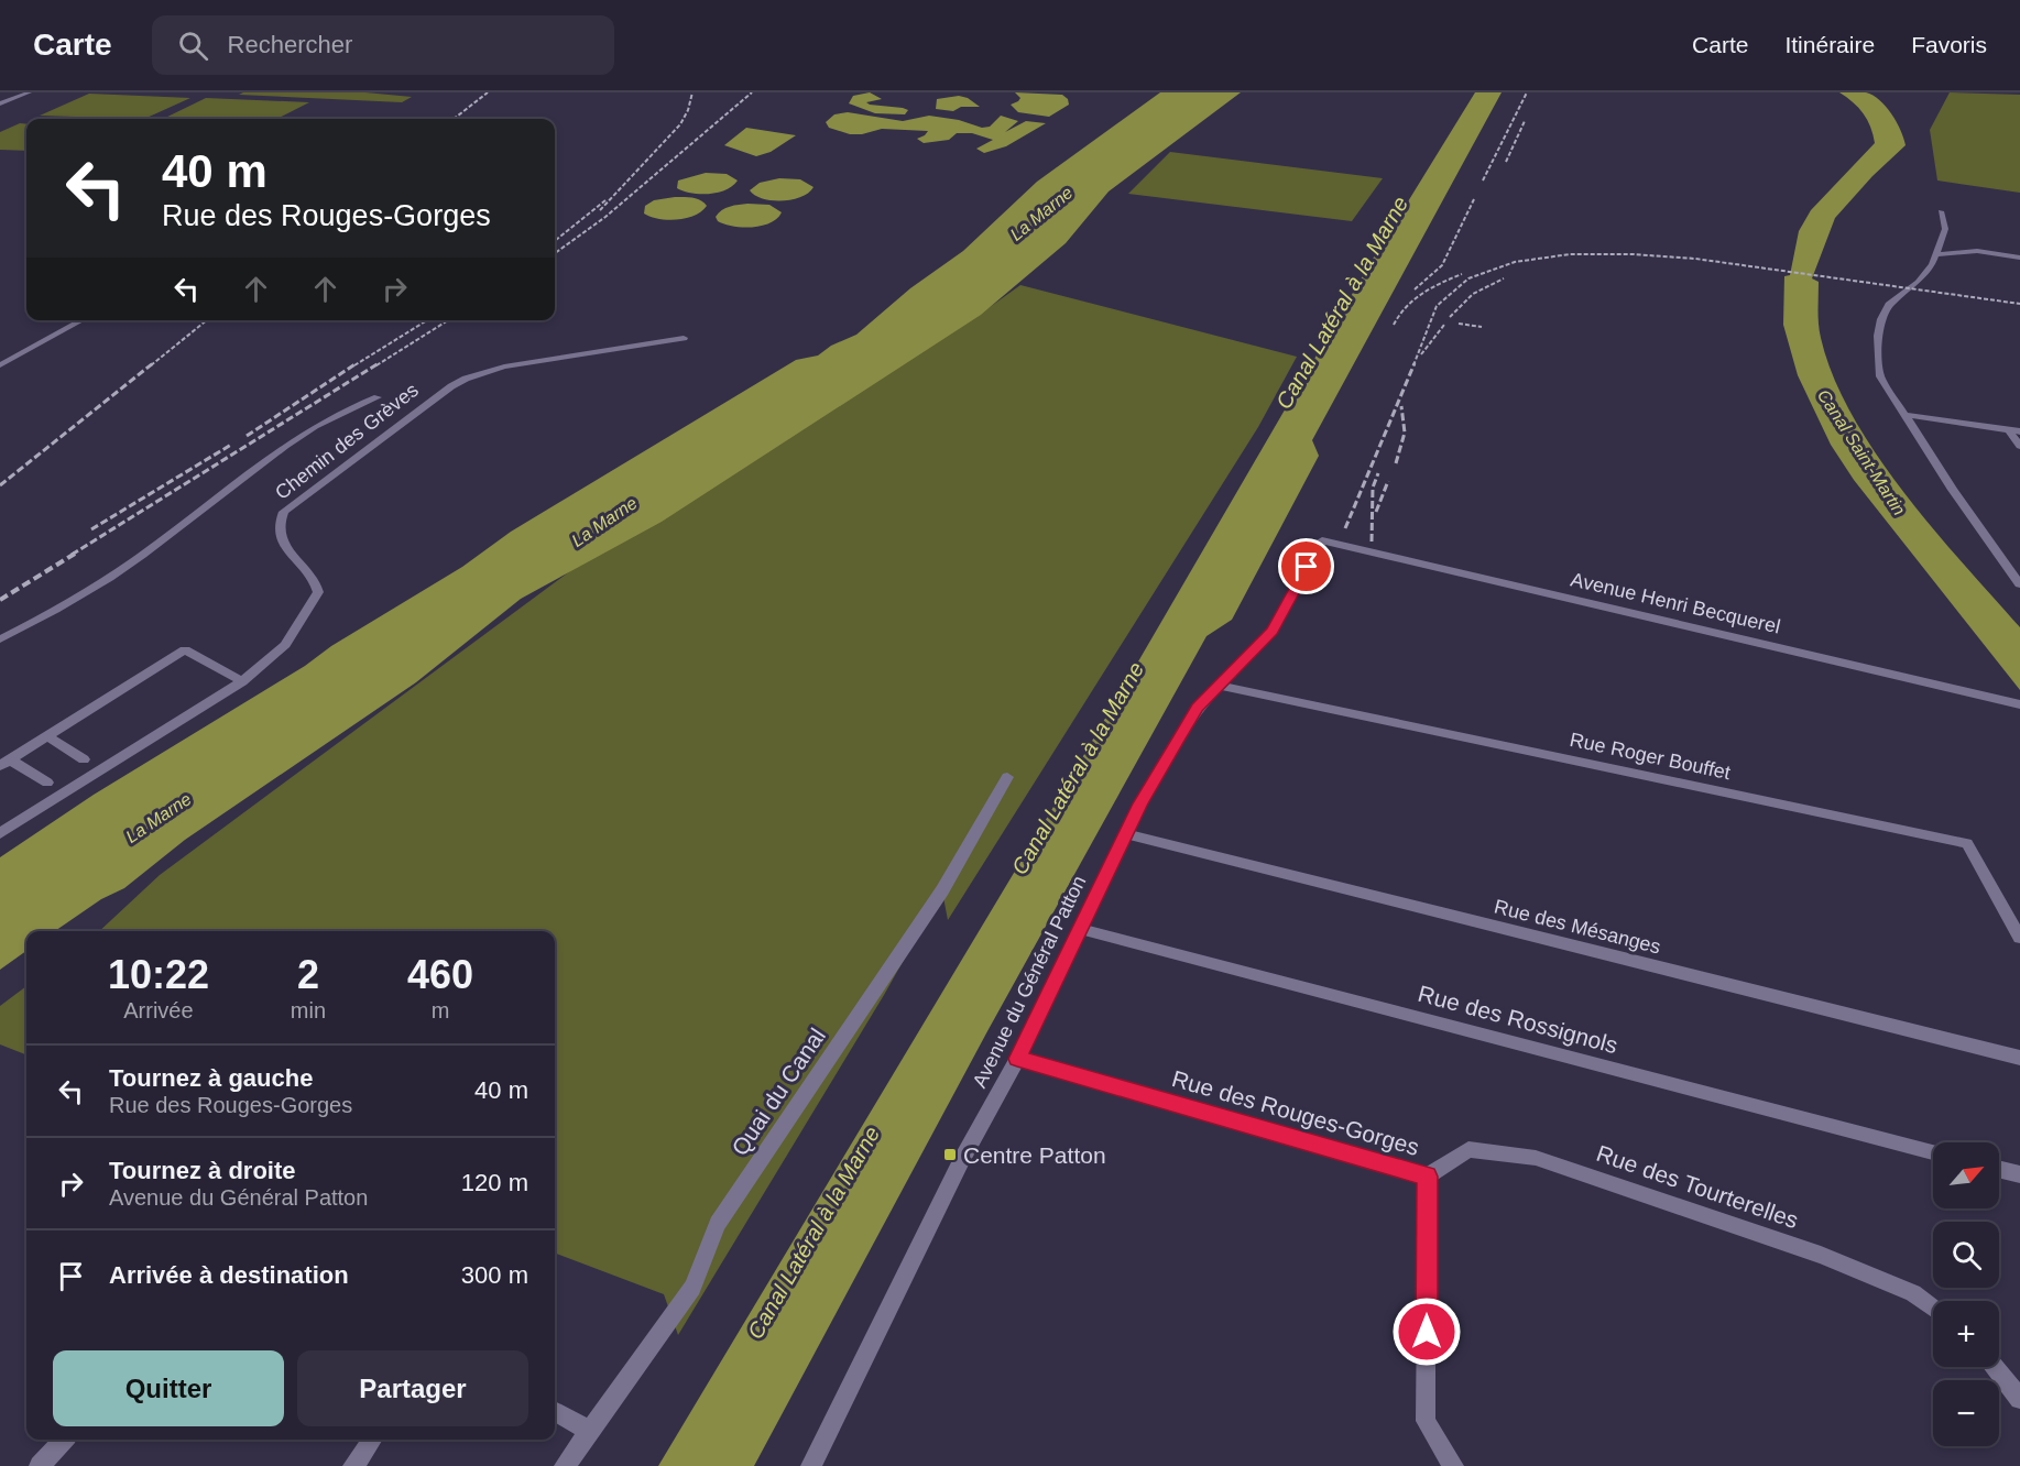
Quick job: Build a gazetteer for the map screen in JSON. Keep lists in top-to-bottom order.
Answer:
{
  "streets": {
    "street": [
      "Chemin des Grèves",
      "Avenue Henri Becquerel",
      "Rue Roger Bouffet",
      "Rue des Mésanges",
      "Avenue du Général Patton",
      "Rue des Rossignols",
      "Quai du Canal",
      "Rue des Rouges-Gorges",
      "Rue des Tourterelles"
    ]
  },
  "crossings": [
    ["Avenue Henri Becquerel", "Avenue du Général Patton"],
    ["Rue Roger Bouffet", "Avenue du Général Patton"],
    ["Rue des Mésanges", "Avenue du Général Patton"],
    ["Avenue du Général Patton", "Rue des Rossignols"],
    ["Avenue du Général Patton", "Rue des Rouges-Gorges"],
    ["Rue des Rouges-Gorges", "Rue des Tourterelles"]
  ],
  "water": ["La Marne", "Canal Latéral à la Marne", "Canal Saint-Martin"],
  "places": {
    "transit": ["Centre Patton"]
  },
  "north": "top right",
  "page": {
    "header": "Carte",
    "search": "Rechercher",
    "nav": ["Carte", "Itinéraire", "Favoris"],
    "turn": ["40 m", "Rue des Rouges-Gorges"],
    "eta": [
      "10:22",
      "Arrivée",
      "2",
      "min",
      "460",
      "m"
    ],
    "list": [
      {
        "name": "Tournez à gauche",
        "note": "Rue des Rouges-Gorges",
        "value": "40 m"
      },
      {
        "name": "Tournez à droite",
        "note": "Avenue du Général Patton",
        "value": "120 m"
      },
      {
        "name": "Arrivée à destination",
        "value": "300 m"
      }
    ],
    "map_buttons": ["+", "−"],
    "buttons": ["Quitter", "Partager"]
  }
}
